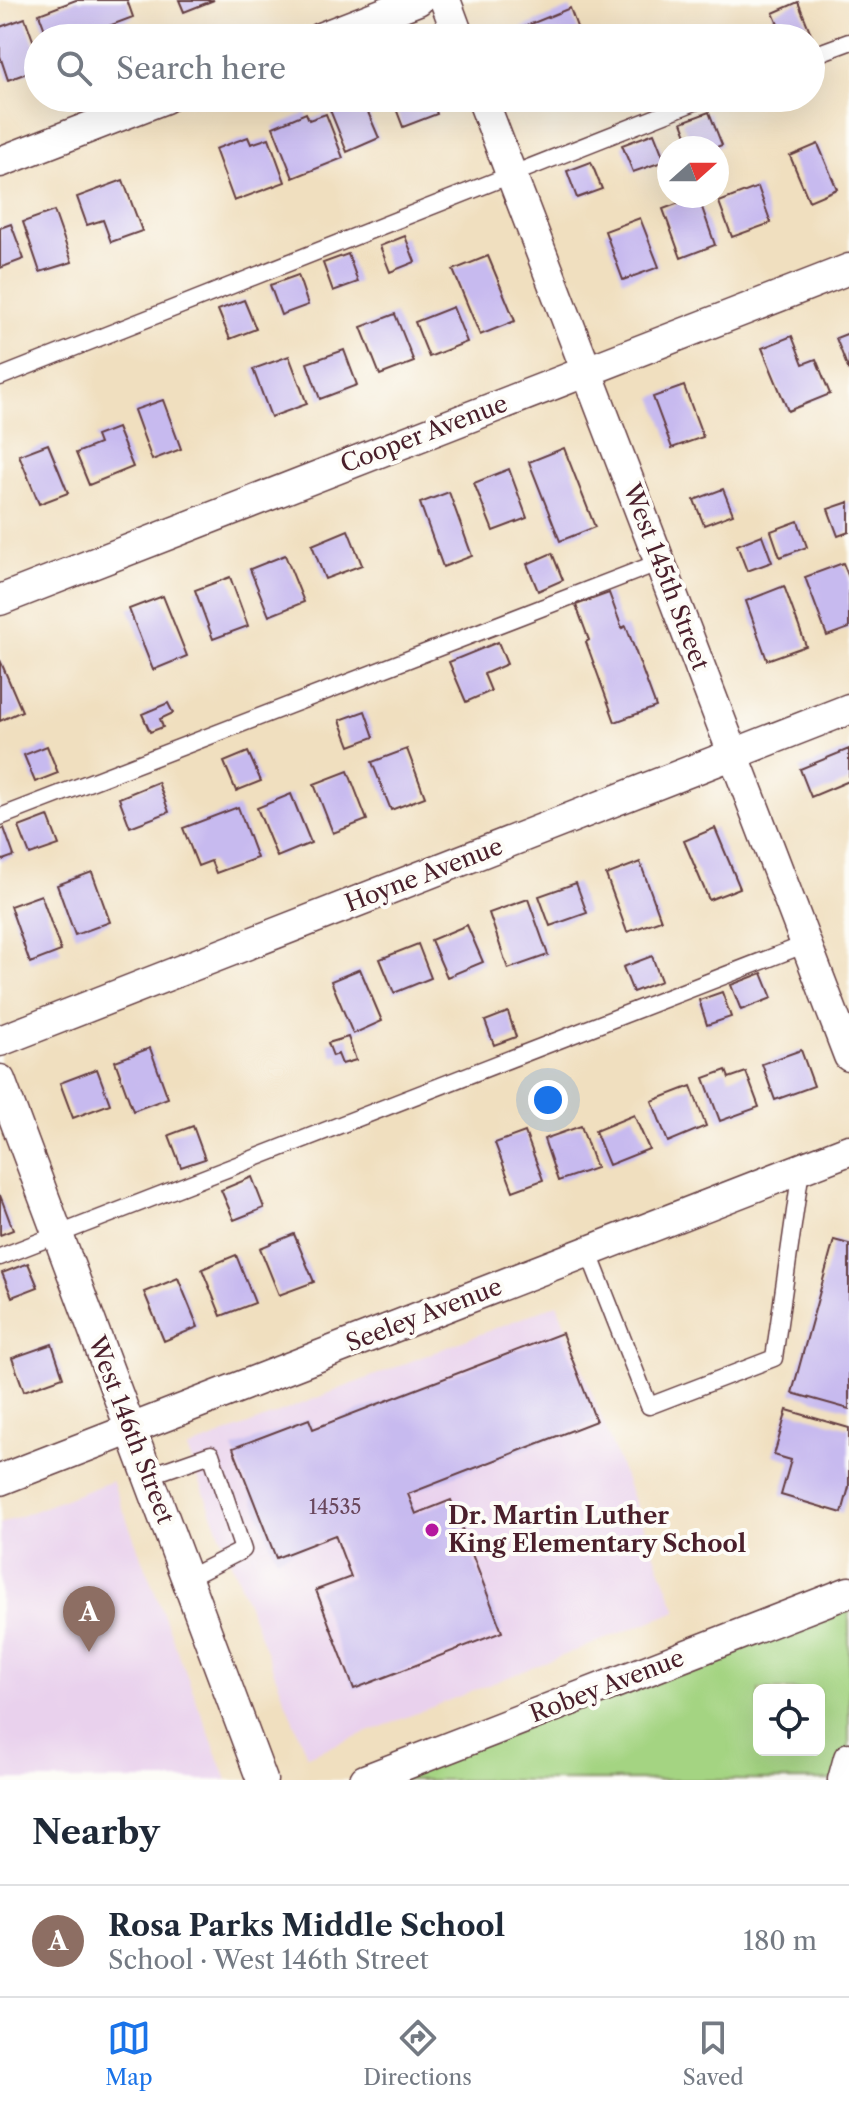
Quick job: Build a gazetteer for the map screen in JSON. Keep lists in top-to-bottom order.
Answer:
{
  "streets": {
    "street": [
      "Cooper Avenue",
      "West 145th Street",
      "Hoyne Avenue",
      "Seeley Avenue",
      "West 146th Street",
      "Robey Avenue"
    ]
  },
  "crossings": [
    ["Cooper Avenue", "West 145th Street"],
    ["West 145th Street", "Hoyne Avenue"],
    ["Seeley Avenue", "West 146th Street"]
  ],
  "places": ["Dr. Martin Luther King Elementary School"],
  "house_numbers": ["14535"],
  "north": "right",
  "page": {
    "search": "Search here",
    "pins": "A",
    "heading": "Nearby",
    "list": [
      {
        "mark": "A",
        "name": "Rosa Parks Middle School",
        "note": "School · West 146th Street",
        "value": "180 m"
      }
    ],
    "nav": ["Map", "Directions", "Saved"]
  }
}
